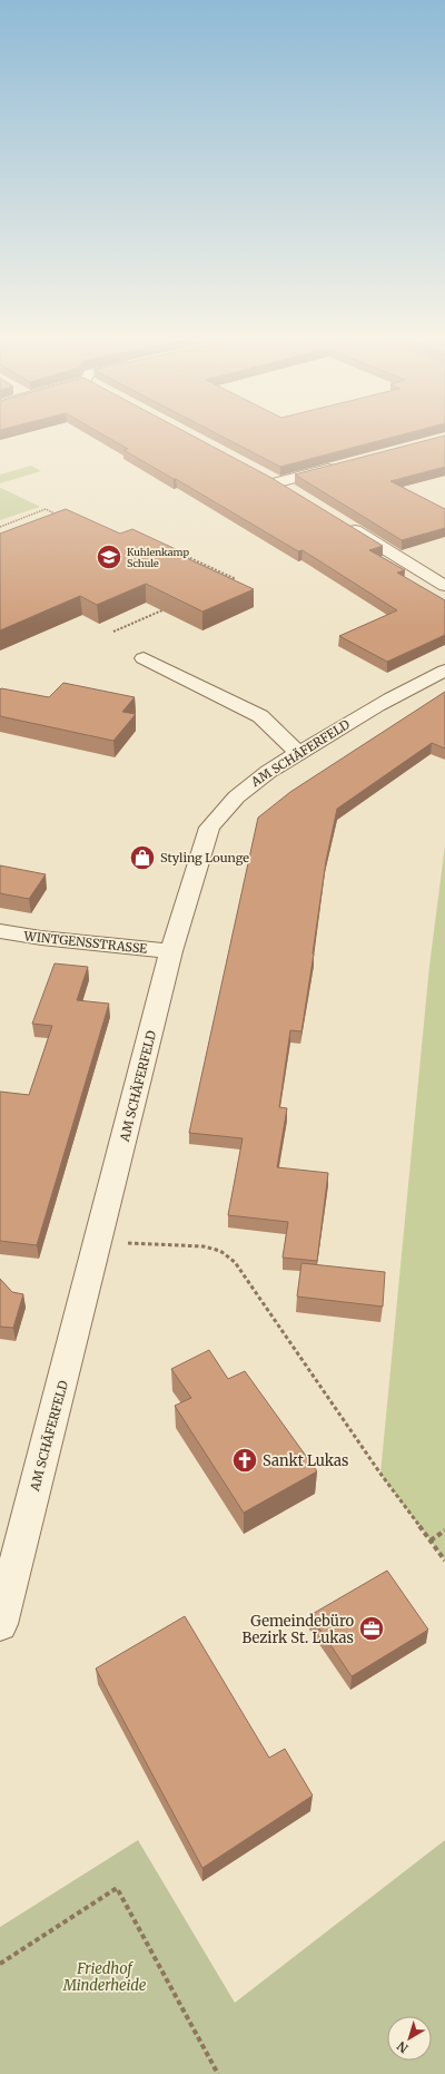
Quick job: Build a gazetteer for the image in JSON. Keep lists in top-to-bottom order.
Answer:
{
  "streets": {
    "street": ["AM SCHÄFERFELD", "WINTGENSSTRASSE"]
  },
  "crossings": [
    ["AM SCHÄFERFELD", "WINTGENSSTRASSE"]
  ],
  "parks": ["Friedhof Minderheide"],
  "places": {
    "school or university": ["Kuhlenkamp Schule"],
    "shop": ["Styling Lounge"],
    "church": ["Sankt Lukas"],
    "office": ["Gemeindebüro Bezirk St. Lukas"]
  },
  "north": "bottom left"
}
